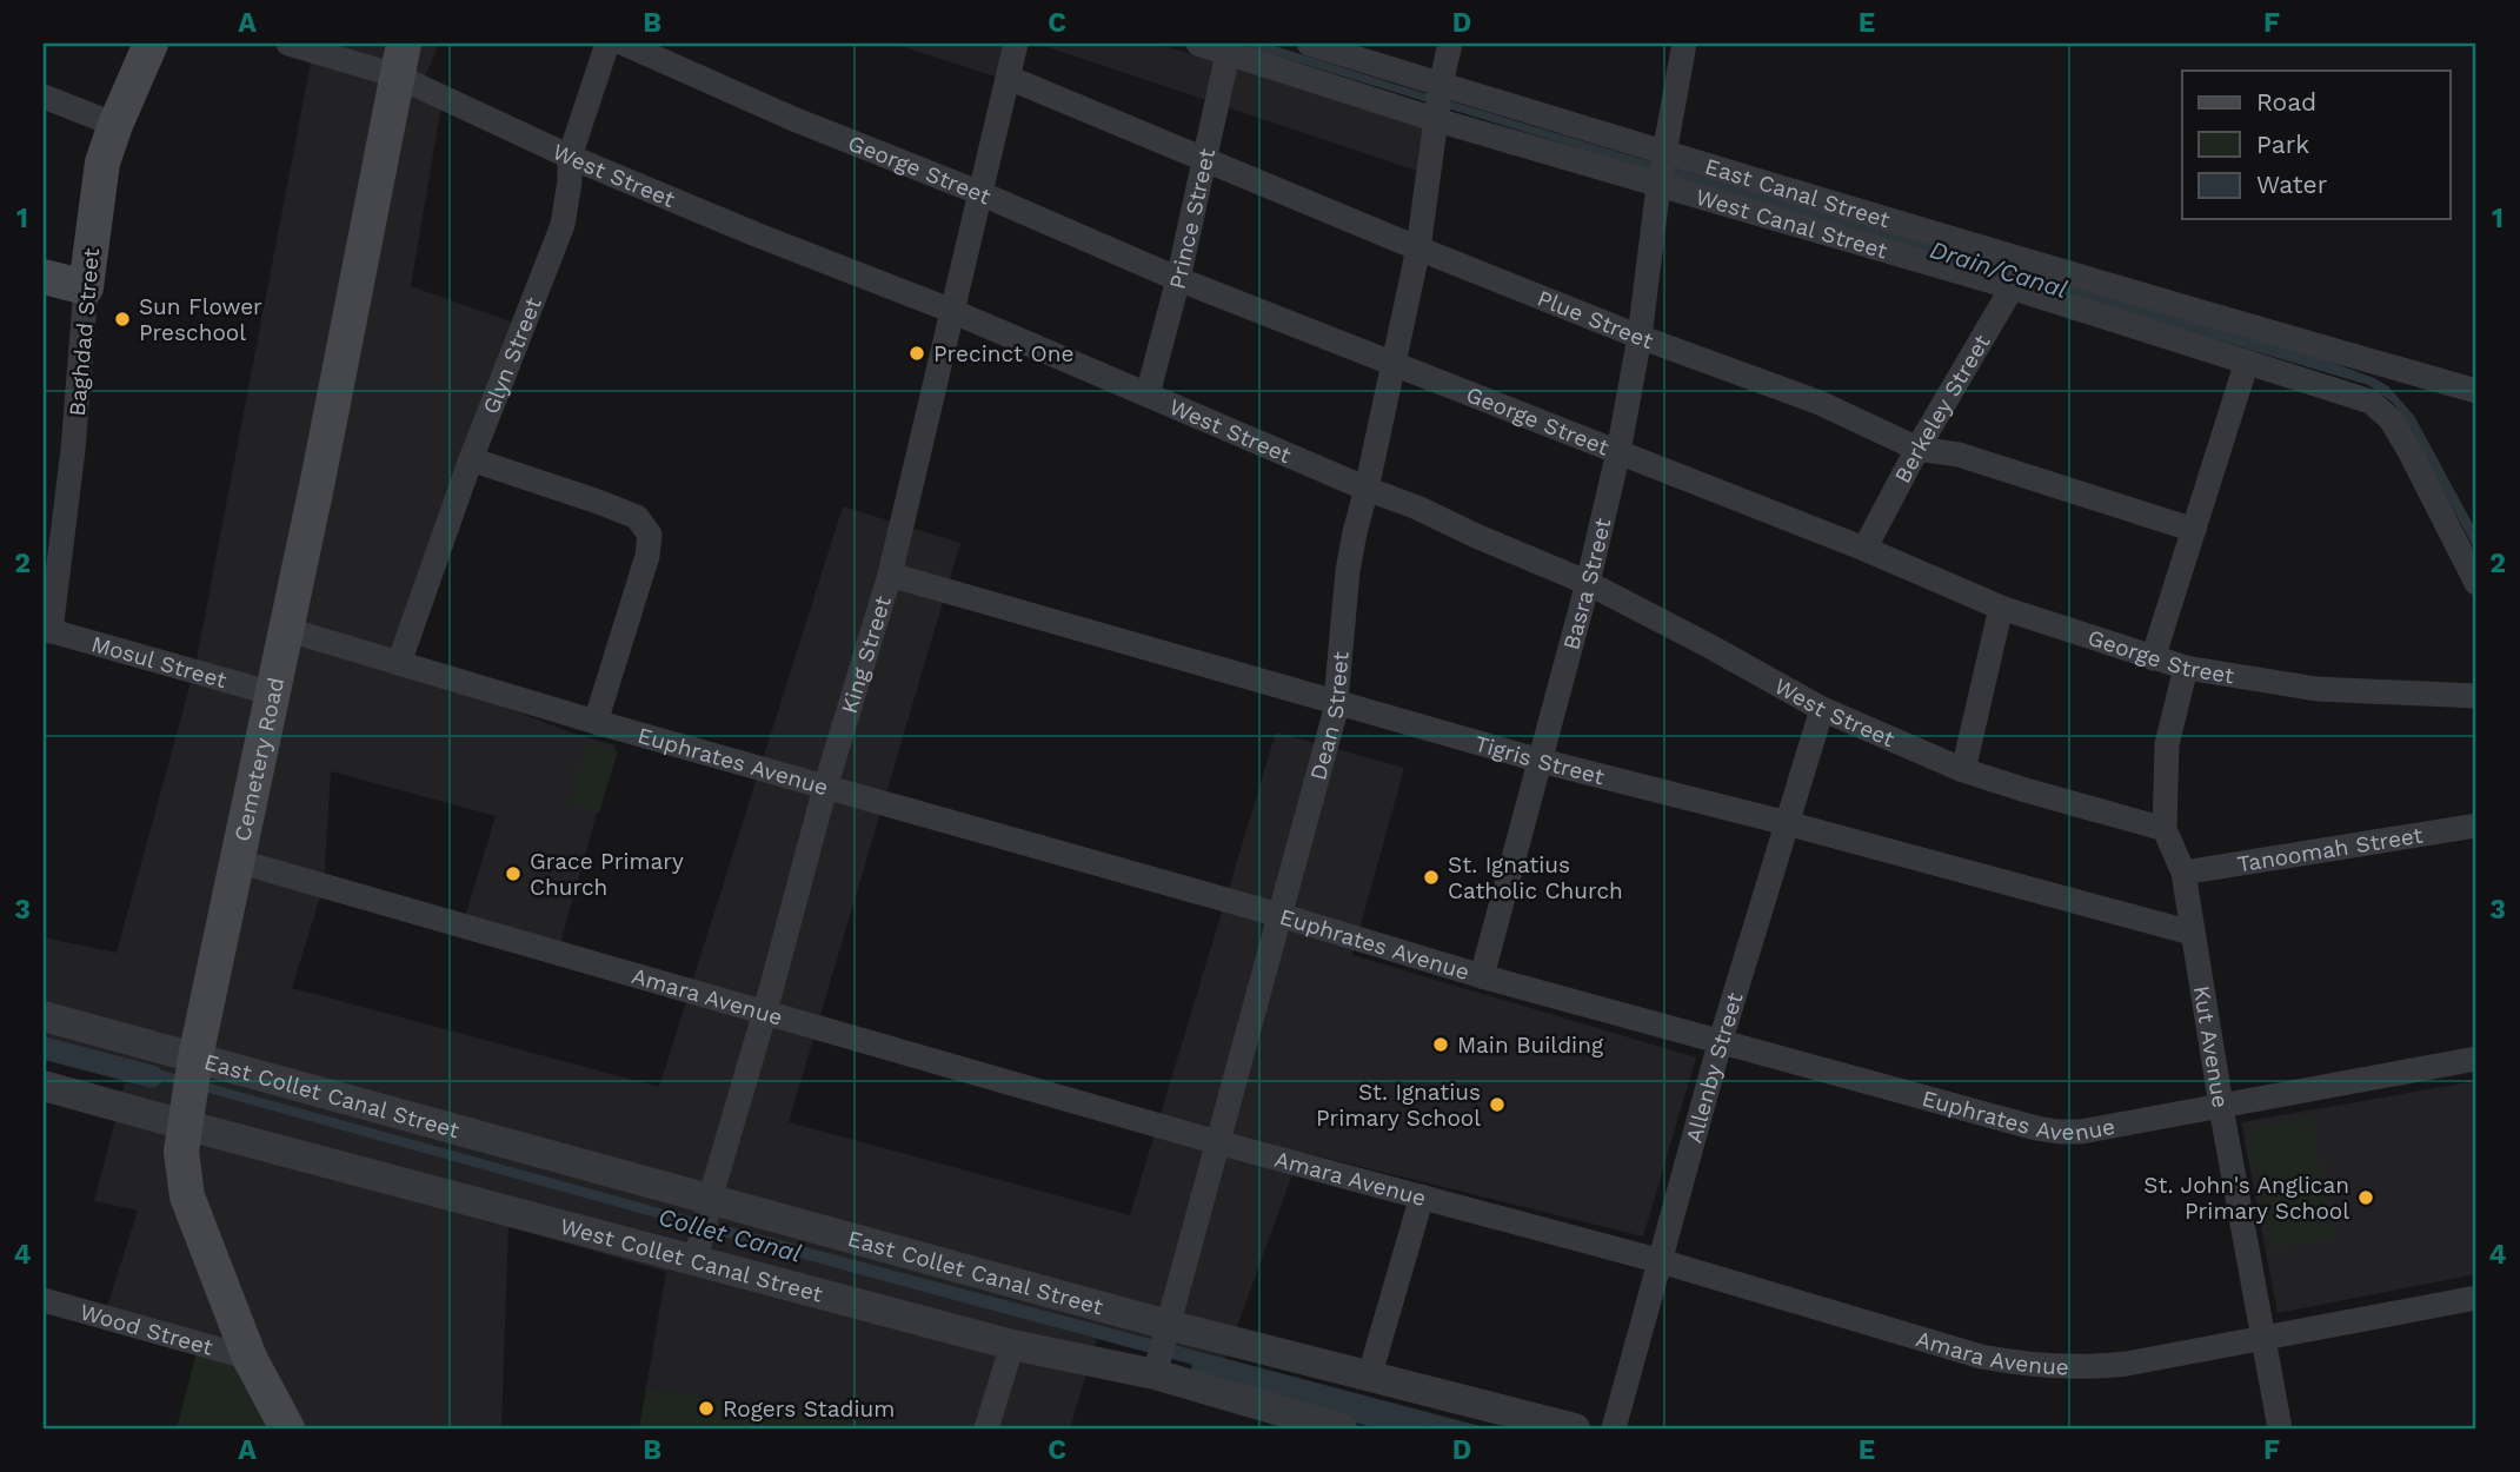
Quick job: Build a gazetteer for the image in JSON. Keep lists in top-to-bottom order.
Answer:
{
  "streets": {
    "main road": ["Baghdad Street", "Cemetery Road"],
    "street": [
      "George Street",
      "West Street",
      "East Canal Street",
      "Prince Street",
      "Plue Street",
      "Glyn Street",
      "Berkeley Street",
      "Basra Street",
      "King Street",
      "Mosul Street",
      "Dean Street",
      "Tigris Street",
      "Euphrates Avenue",
      "Tanoomah Street",
      "Amara Avenue",
      "Kut Avenue",
      "Allenby Street",
      "East Collet Canal Street",
      "West Collet Canal Street",
      "Wood Street"
    ]
  },
  "crossings": [
    ["George Street", "Prince Street"],
    ["George Street", "Berkeley Street"],
    ["George Street", "Basra Street"],
    ["George Street", "King Street"],
    ["George Street", "Dean Street"],
    ["George Street", "Kut Avenue"],
    ["West Street", "Prince Street"],
    ["West Street", "Glyn Street"],
    ["West Street", "Basra Street"],
    ["West Street", "King Street"],
    ["West Street", "Dean Street"],
    ["West Street", "Cemetery Road"],
    ["West Street", "Kut Avenue"],
    ["West Street", "Allenby Street"],
    ["East Canal Street", "Berkeley Street"],
    ["East Canal Street", "Basra Street"],
    ["East Canal Street", "Dean Street"],
    ["Prince Street", "Plue Street"],
    ["Plue Street", "Berkeley Street"],
    ["Plue Street", "Basra Street"],
    ["Plue Street", "King Street"],
    ["Plue Street", "Dean Street"],
    ["Baghdad Street", "Mosul Street"],
    ["Glyn Street", "Euphrates Avenue"],
    ["Basra Street", "Tigris Street"],
    ["Basra Street", "Euphrates Avenue"],
    ["King Street", "Tigris Street"],
    ["King Street", "Euphrates Avenue"],
    ["King Street", "Amara Avenue"],
    ["King Street", "East Collet Canal Street"],
    ["King Street", "West Collet Canal Street"],
    ["Mosul Street", "Cemetery Road"],
    ["Dean Street", "Tigris Street"],
    ["Dean Street", "Euphrates Avenue"],
    ["Dean Street", "Amara Avenue"],
    ["Dean Street", "East Collet Canal Street"],
    ["Dean Street", "West Collet Canal Street"],
    ["Tigris Street", "Kut Avenue"],
    ["Tigris Street", "Allenby Street"],
    ["Cemetery Road", "Euphrates Avenue"],
    ["Cemetery Road", "Amara Avenue"],
    ["Cemetery Road", "East Collet Canal Street"],
    ["Cemetery Road", "West Collet Canal Street"],
    ["Cemetery Road", "Wood Street"],
    ["Euphrates Avenue", "Kut Avenue"],
    ["Euphrates Avenue", "Allenby Street"],
    ["Tanoomah Street", "Kut Avenue"],
    ["Amara Avenue", "Kut Avenue"],
    ["Amara Avenue", "Allenby Street"],
    ["East Collet Canal Street", "West Collet Canal Street"]
  ],
  "water": ["Drain/Canal", "Collet Canal"],
  "places": [
    "Sun Flower Preschool",
    "Precinct One",
    "Grace Primary Church",
    "St. Ignatius Catholic Church",
    "Main Building",
    "St. Ignatius Primary School",
    "St. John's Anglican Primary School",
    "Rogers Stadium"
  ],
  "legend": ["Road", "Park", "Water"],
  "grid": {
    "columns": [
      "A",
      "B",
      "C",
      "D",
      "E",
      "F"
    ],
    "rows": [
      "1",
      "2",
      "3",
      "4"
    ]
  }
}
